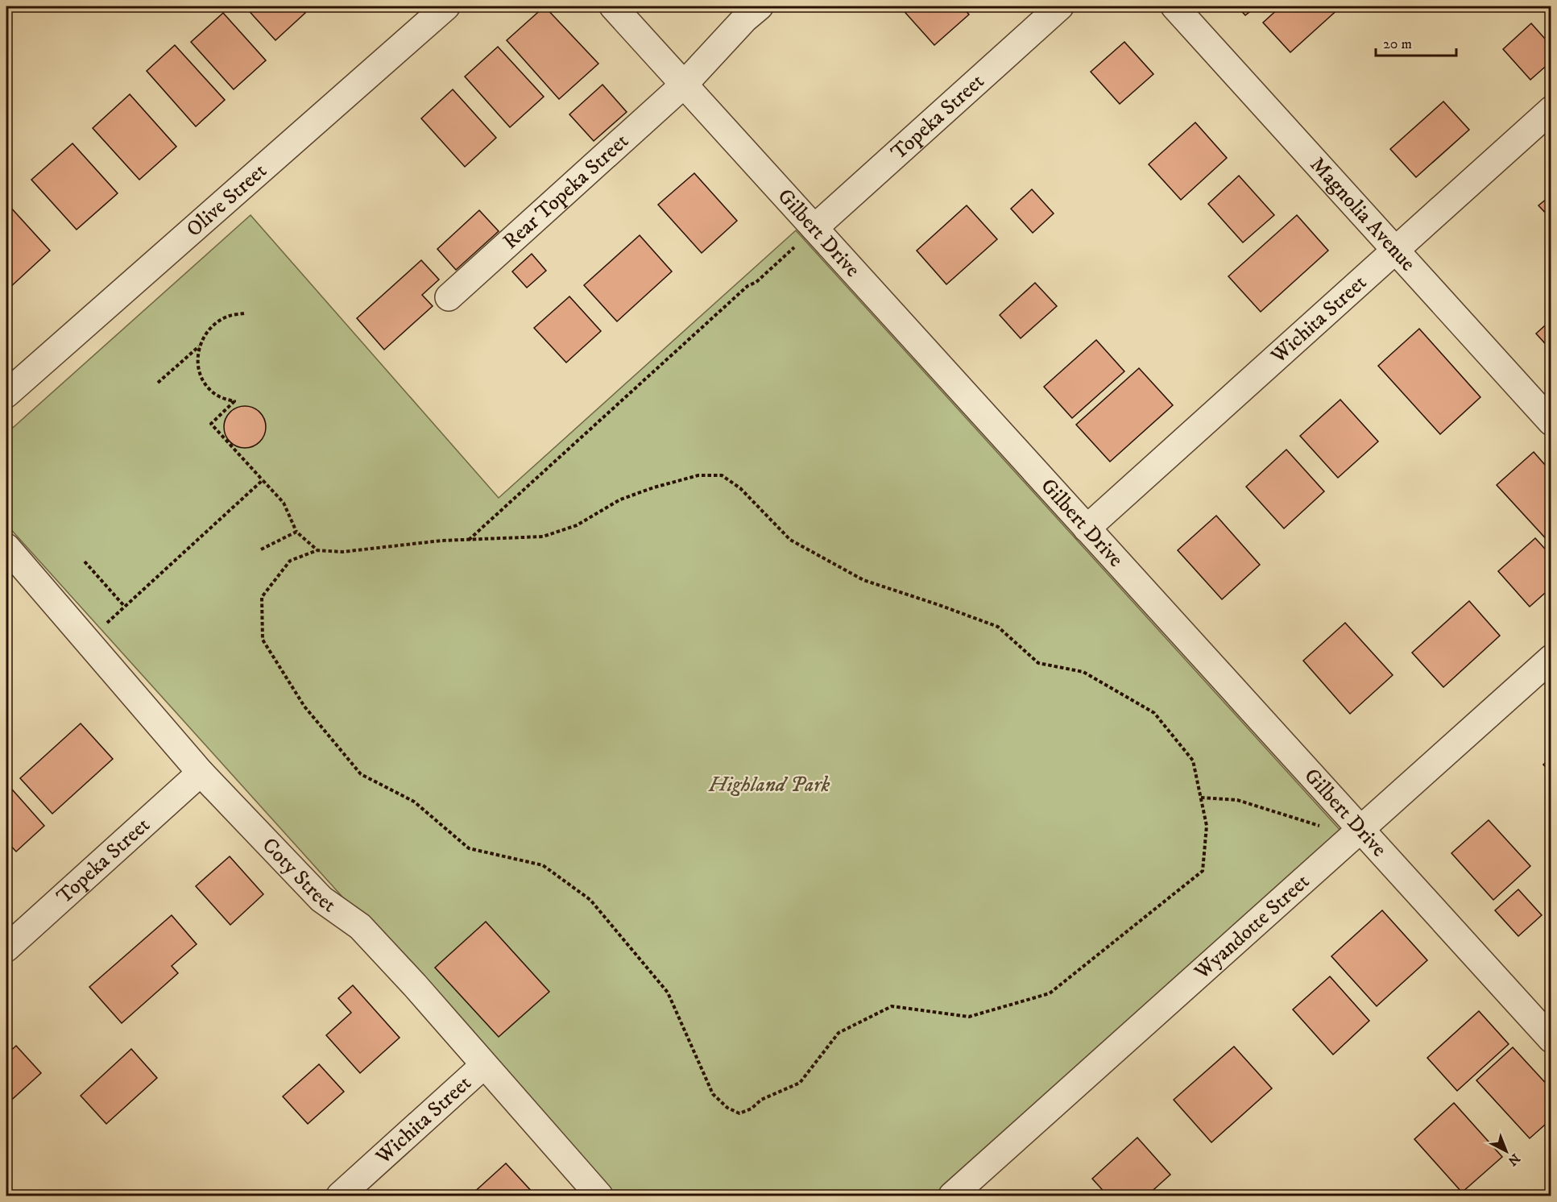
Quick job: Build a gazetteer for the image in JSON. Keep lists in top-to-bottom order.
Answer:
{
  "streets": {
    "street": [
      "Topeka Street",
      "Rear Topeka Street",
      "Olive Street",
      "Magnolia Avenue",
      "Gilbert Drive",
      "Wichita Street",
      "Coty Street",
      "Wyandotte Street"
    ]
  },
  "crossings": [
    ["Topeka Street", "Gilbert Drive"],
    ["Topeka Street", "Coty Street"],
    ["Rear Topeka Street", "Gilbert Drive"],
    ["Magnolia Avenue", "Wichita Street"],
    ["Gilbert Drive", "Wichita Street"],
    ["Gilbert Drive", "Wyandotte Street"],
    ["Wichita Street", "Coty Street"]
  ],
  "parks": ["Highland Park"],
  "scale_bar": "20 m",
  "north": "bottom right"
}
